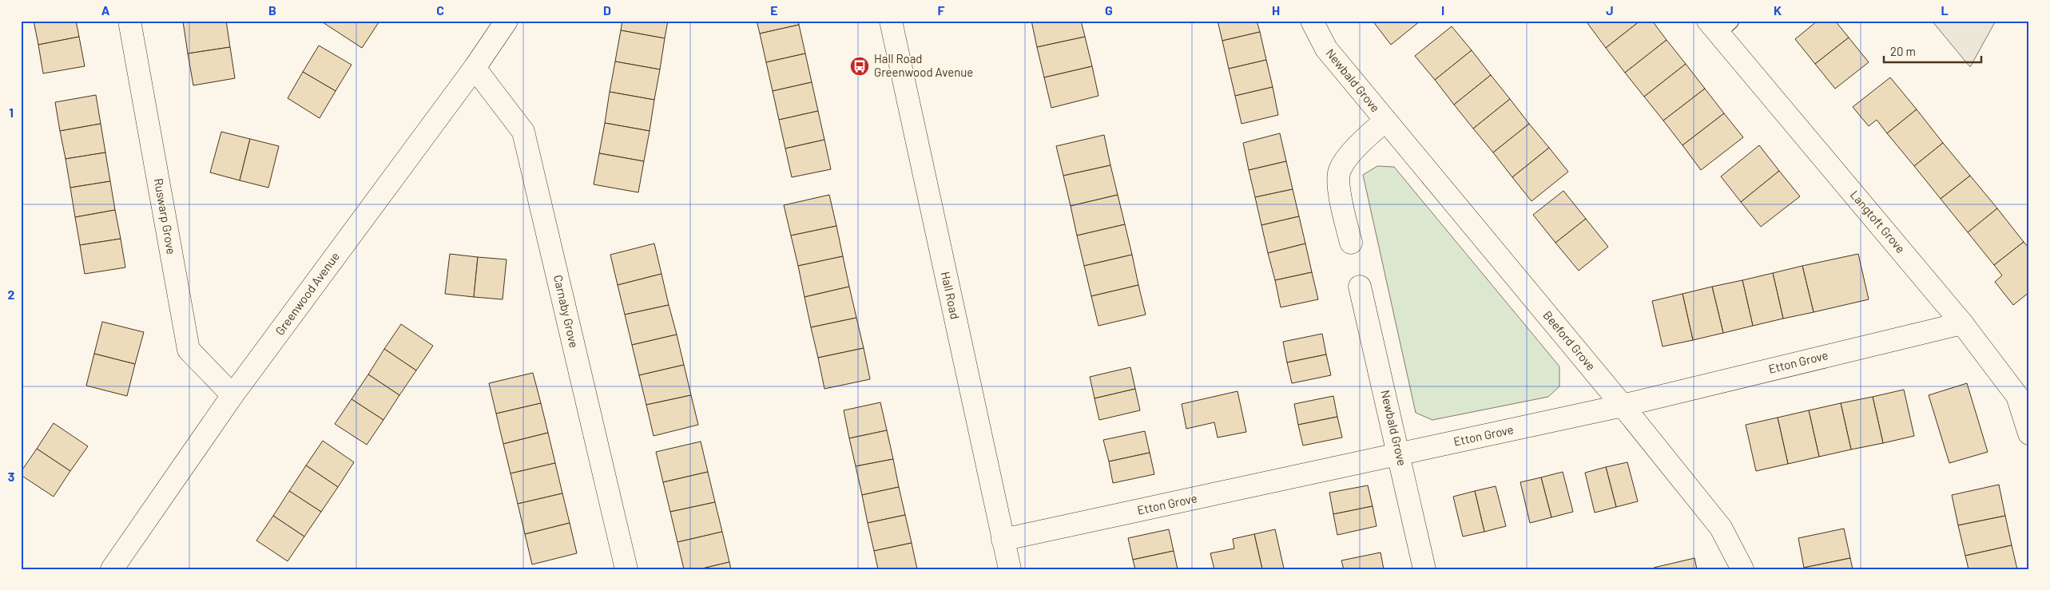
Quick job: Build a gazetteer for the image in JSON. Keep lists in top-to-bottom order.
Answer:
{
  "streets": {
    "street": [
      "Newbald Grove",
      "Ruswarp Grove",
      "Langtoft Grove",
      "Greenwood Avenue",
      "Hall Road",
      "Carnaby Grove",
      "Beeford Grove",
      "Etton Grove"
    ]
  },
  "crossings": [
    ["Newbald Grove", "Beeford Grove"],
    ["Newbald Grove", "Etton Grove"],
    ["Ruswarp Grove", "Greenwood Avenue"],
    ["Langtoft Grove", "Etton Grove"],
    ["Greenwood Avenue", "Carnaby Grove"],
    ["Hall Road", "Etton Grove"],
    ["Beeford Grove", "Etton Grove"]
  ],
  "places": {
    "bus stop": ["Hall Road Greenwood Avenue"]
  },
  "scale_bar": "20 m",
  "grid": {
    "columns": [
      "A",
      "B",
      "C",
      "D",
      "E",
      "F",
      "G",
      "H",
      "I",
      "J",
      "K",
      "L"
    ],
    "rows": ["1", "2", "3"]
  }
}
